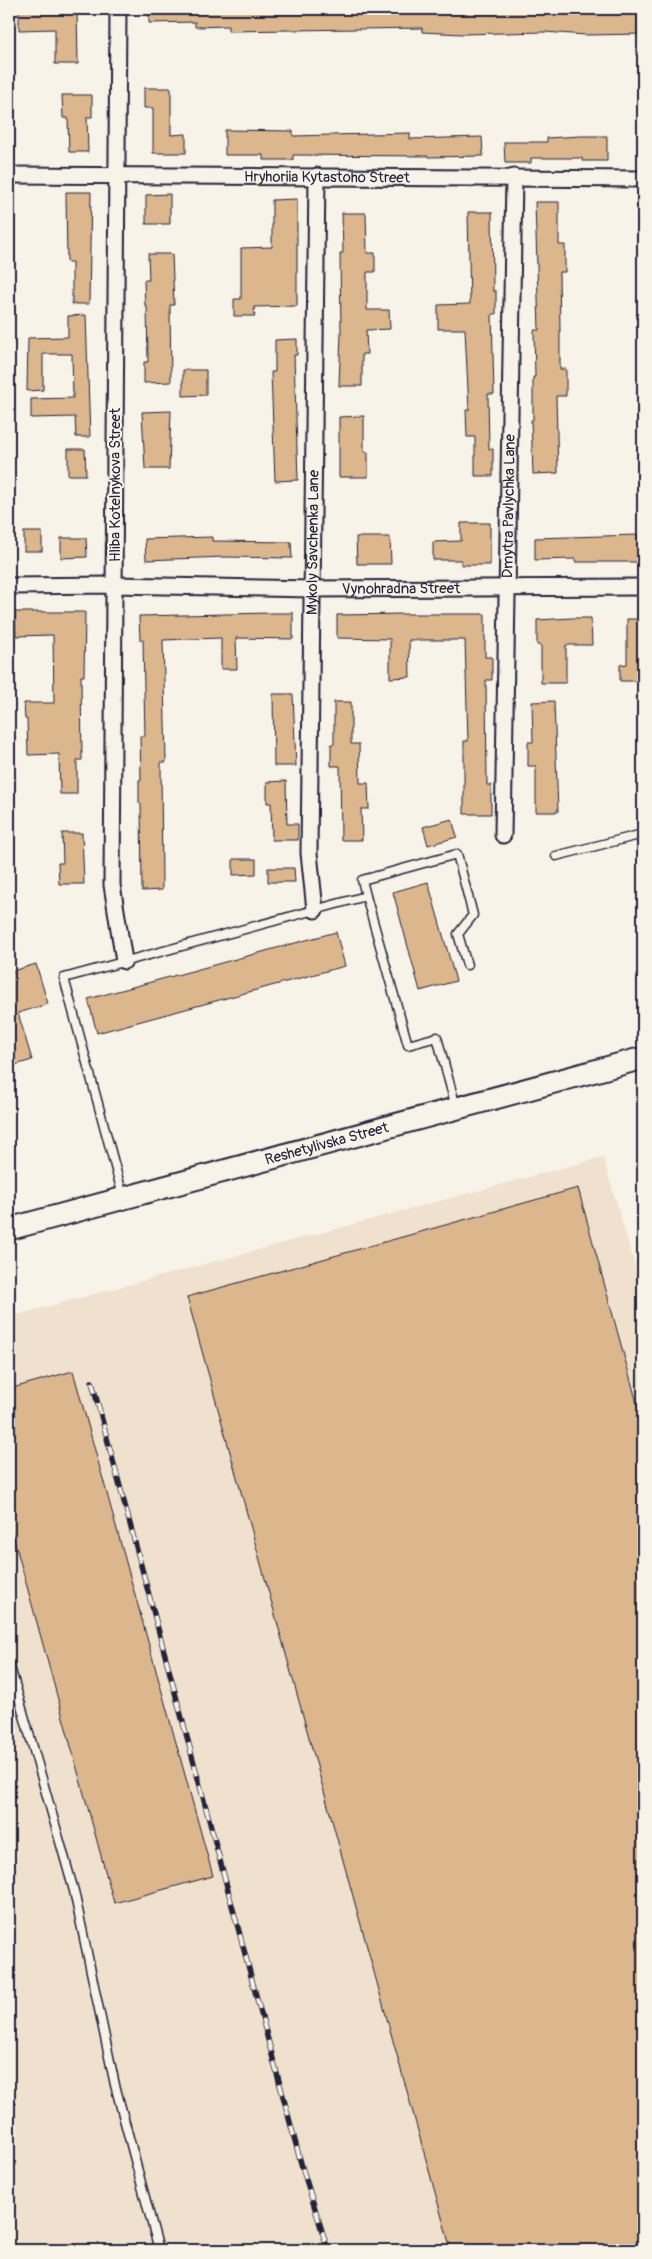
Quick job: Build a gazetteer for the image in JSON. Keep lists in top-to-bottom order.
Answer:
{
  "streets": {
    "street": [
      "Hryhoriia Kytastoho Street",
      "Hliba Kotelnykova Street",
      "Dmytra Pavlychka Lane",
      "Mykoly Savchenka Lane",
      "Vynohradna Street",
      "Reshetylivska Street"
    ]
  },
  "crossings": [
    ["Hryhoriia Kytastoho Street", "Hliba Kotelnykova Street"],
    ["Hryhoriia Kytastoho Street", "Dmytra Pavlychka Lane"],
    ["Hryhoriia Kytastoho Street", "Mykoly Savchenka Lane"],
    ["Hliba Kotelnykova Street", "Vynohradna Street"],
    ["Dmytra Pavlychka Lane", "Vynohradna Street"],
    ["Mykoly Savchenka Lane", "Vynohradna Street"]
  ]
}
